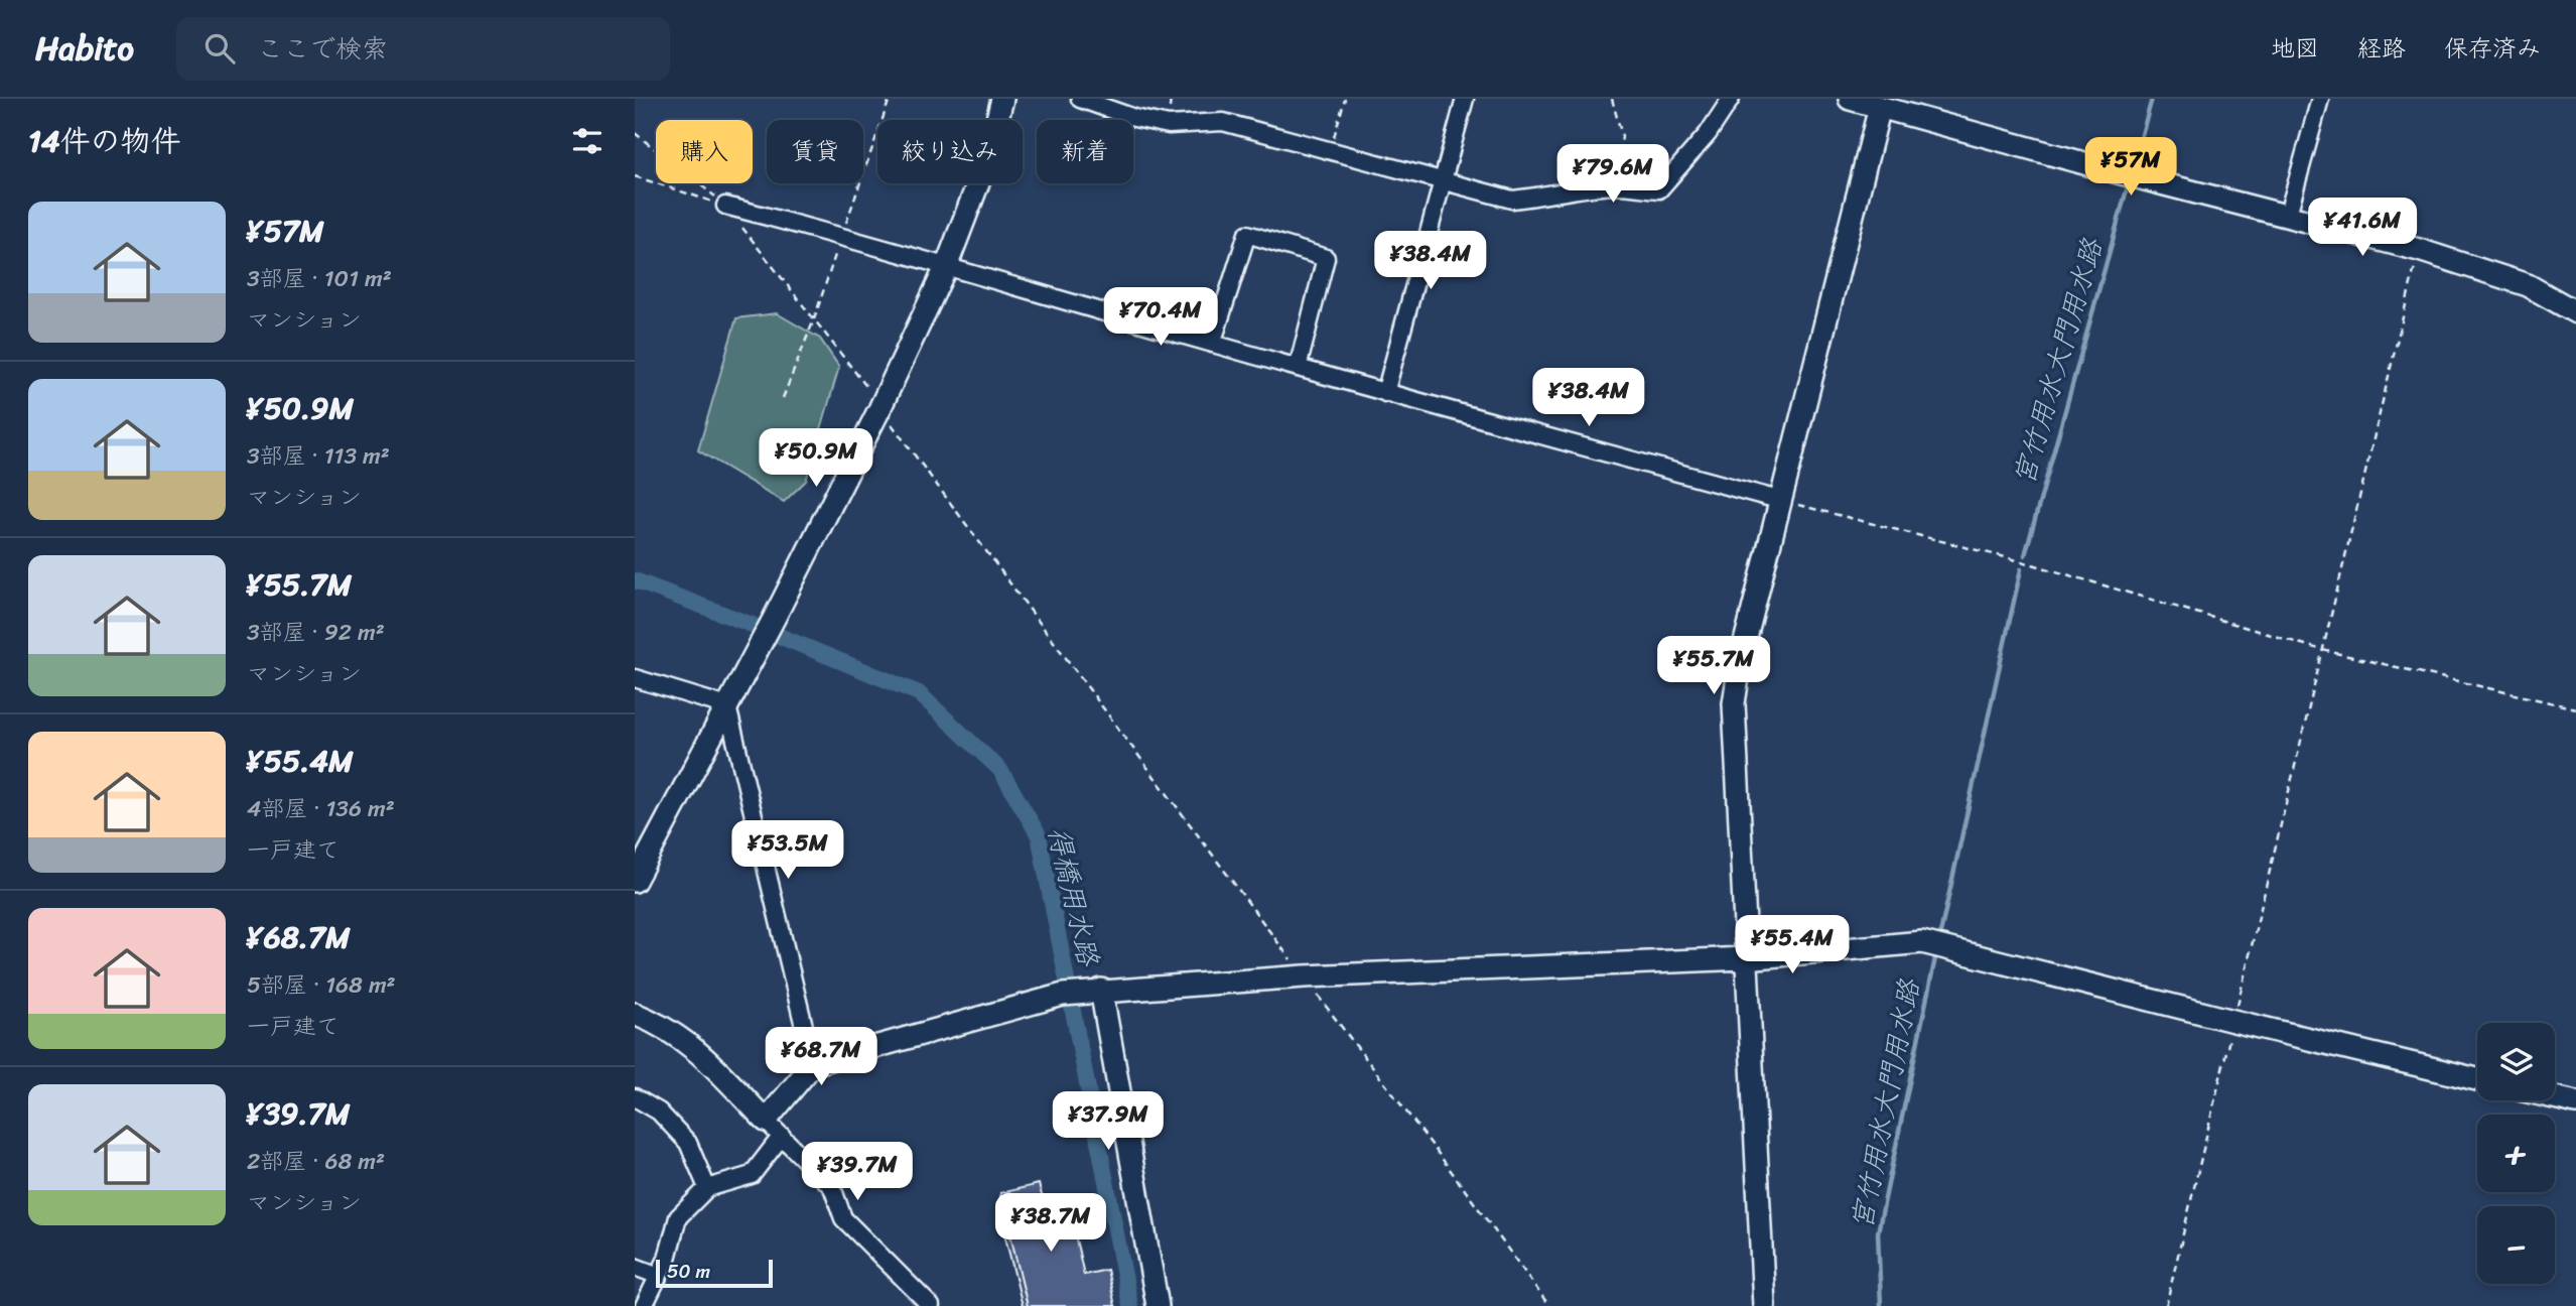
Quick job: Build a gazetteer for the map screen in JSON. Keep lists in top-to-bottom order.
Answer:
{
  "water": ["宮竹用水大門用水路", "得橋用水路"],
  "scale_bar": "50 m",
  "page": {
    "header": "Habito",
    "search": "ここで検索",
    "nav": ["地図", "経路", "保存済み"],
    "heading": "14件の物件",
    "chip": [
      "購入",
      "賃貸",
      "絞り込み",
      "新着"
    ],
    "price": [
      "¥57M",
      "¥79.6M",
      "¥41.6M",
      "¥38.4M",
      "¥70.4M",
      "¥38.4M",
      "¥50.9M",
      "¥55.7M",
      "¥53.5M",
      "¥55.4M",
      "¥68.7M",
      "¥37.9M",
      "¥39.7M",
      "¥38.7M"
    ],
    "list": [
      {
        "name": "¥57M",
        "note": "3部屋 · 101 m² · マンション"
      },
      {
        "name": "¥50.9M",
        "note": "3部屋 · 113 m² · マンション"
      },
      {
        "name": "¥55.7M",
        "note": "3部屋 · 92 m² · マンション"
      },
      {
        "name": "¥55.4M",
        "note": "4部屋 · 136 m² · 一戸建て"
      },
      {
        "name": "¥68.7M",
        "note": "5部屋 · 168 m² · 一戸建て"
      },
      {
        "name": "¥39.7M",
        "note": "2部屋 · 68 m² · マンション"
      }
    ],
    "map_buttons": ["+", "−"],
    "scale": "50 m"
  }
}
